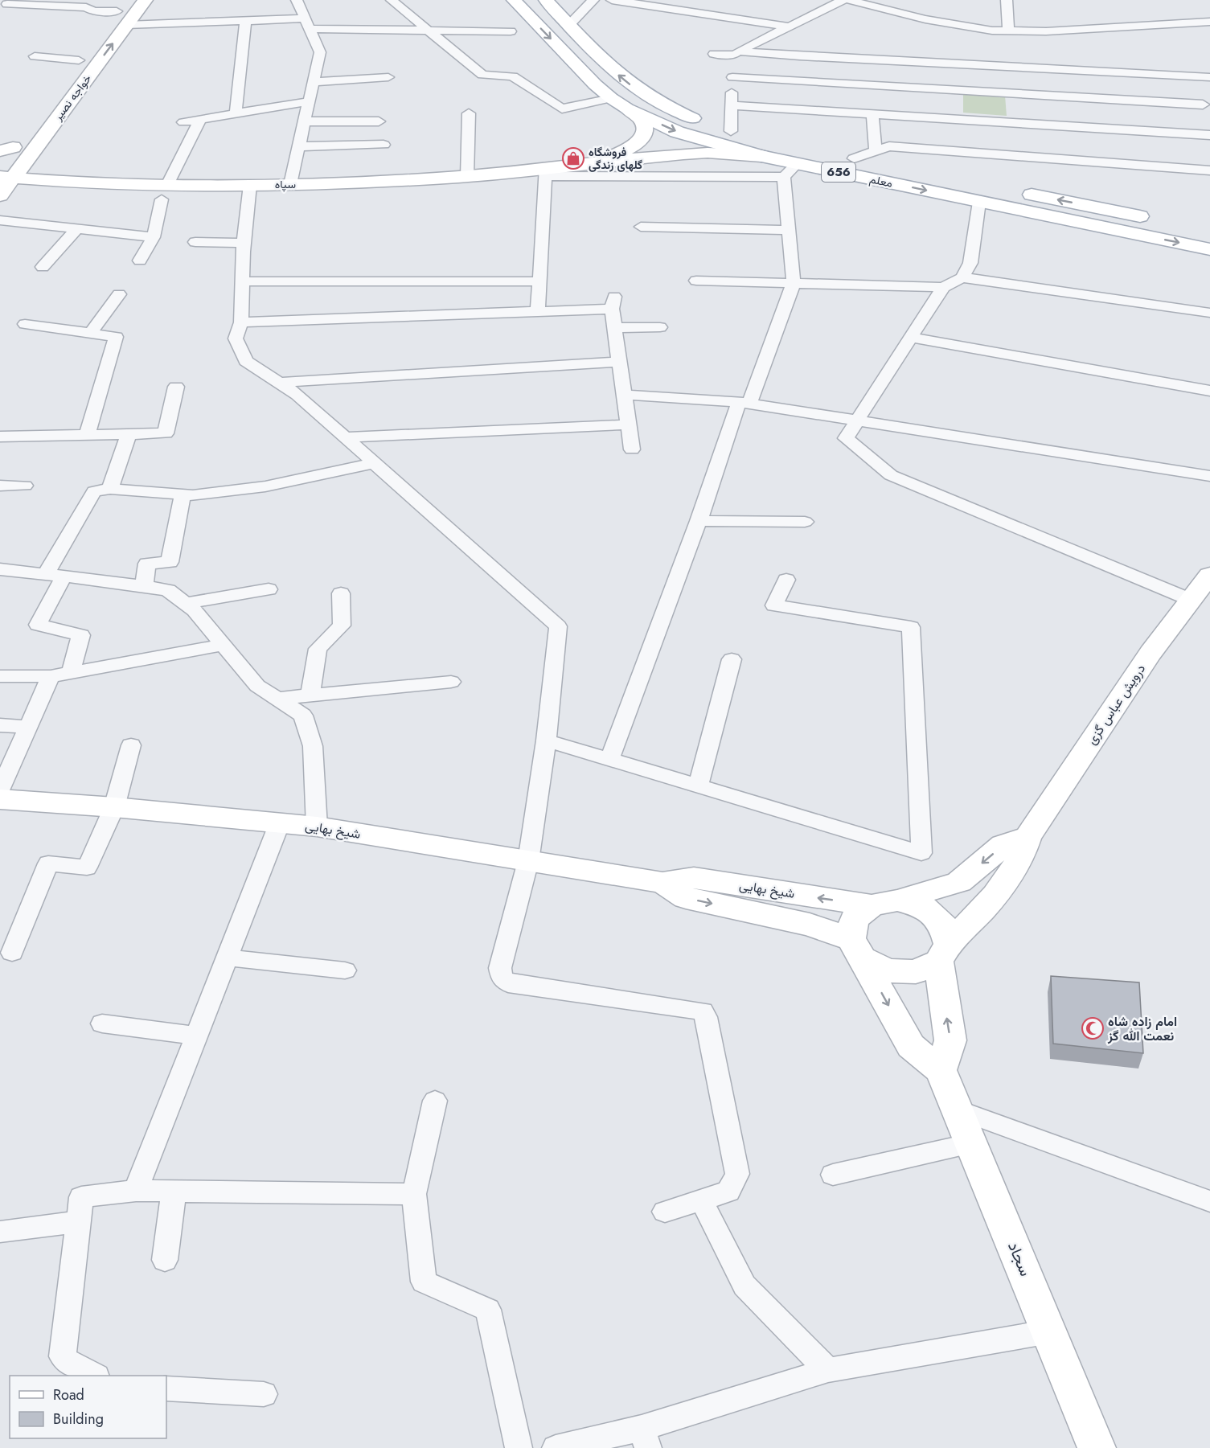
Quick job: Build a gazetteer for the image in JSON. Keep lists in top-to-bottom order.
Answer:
{
  "streets": {
    "street": [
      "خواجه نصیر",
      "656",
      "معلم",
      "سپاه",
      "درویش عباس گزی",
      "شیخ بهایی",
      "سجاد"
    ]
  },
  "crossings": [
    ["خواجه نصیر", "سپاه"],
    ["درویش عباس گزی", "شیخ بهایی"],
    ["درویش عباس گزی", "سجاد"],
    ["شیخ بهایی", "سجاد"]
  ],
  "places": {
    "shop": ["فروشگاه گلهای زندگی"],
    "mosque": ["امام زاده شاه نعمت الله گز"]
  },
  "legend": ["Road", "Building"]
}
